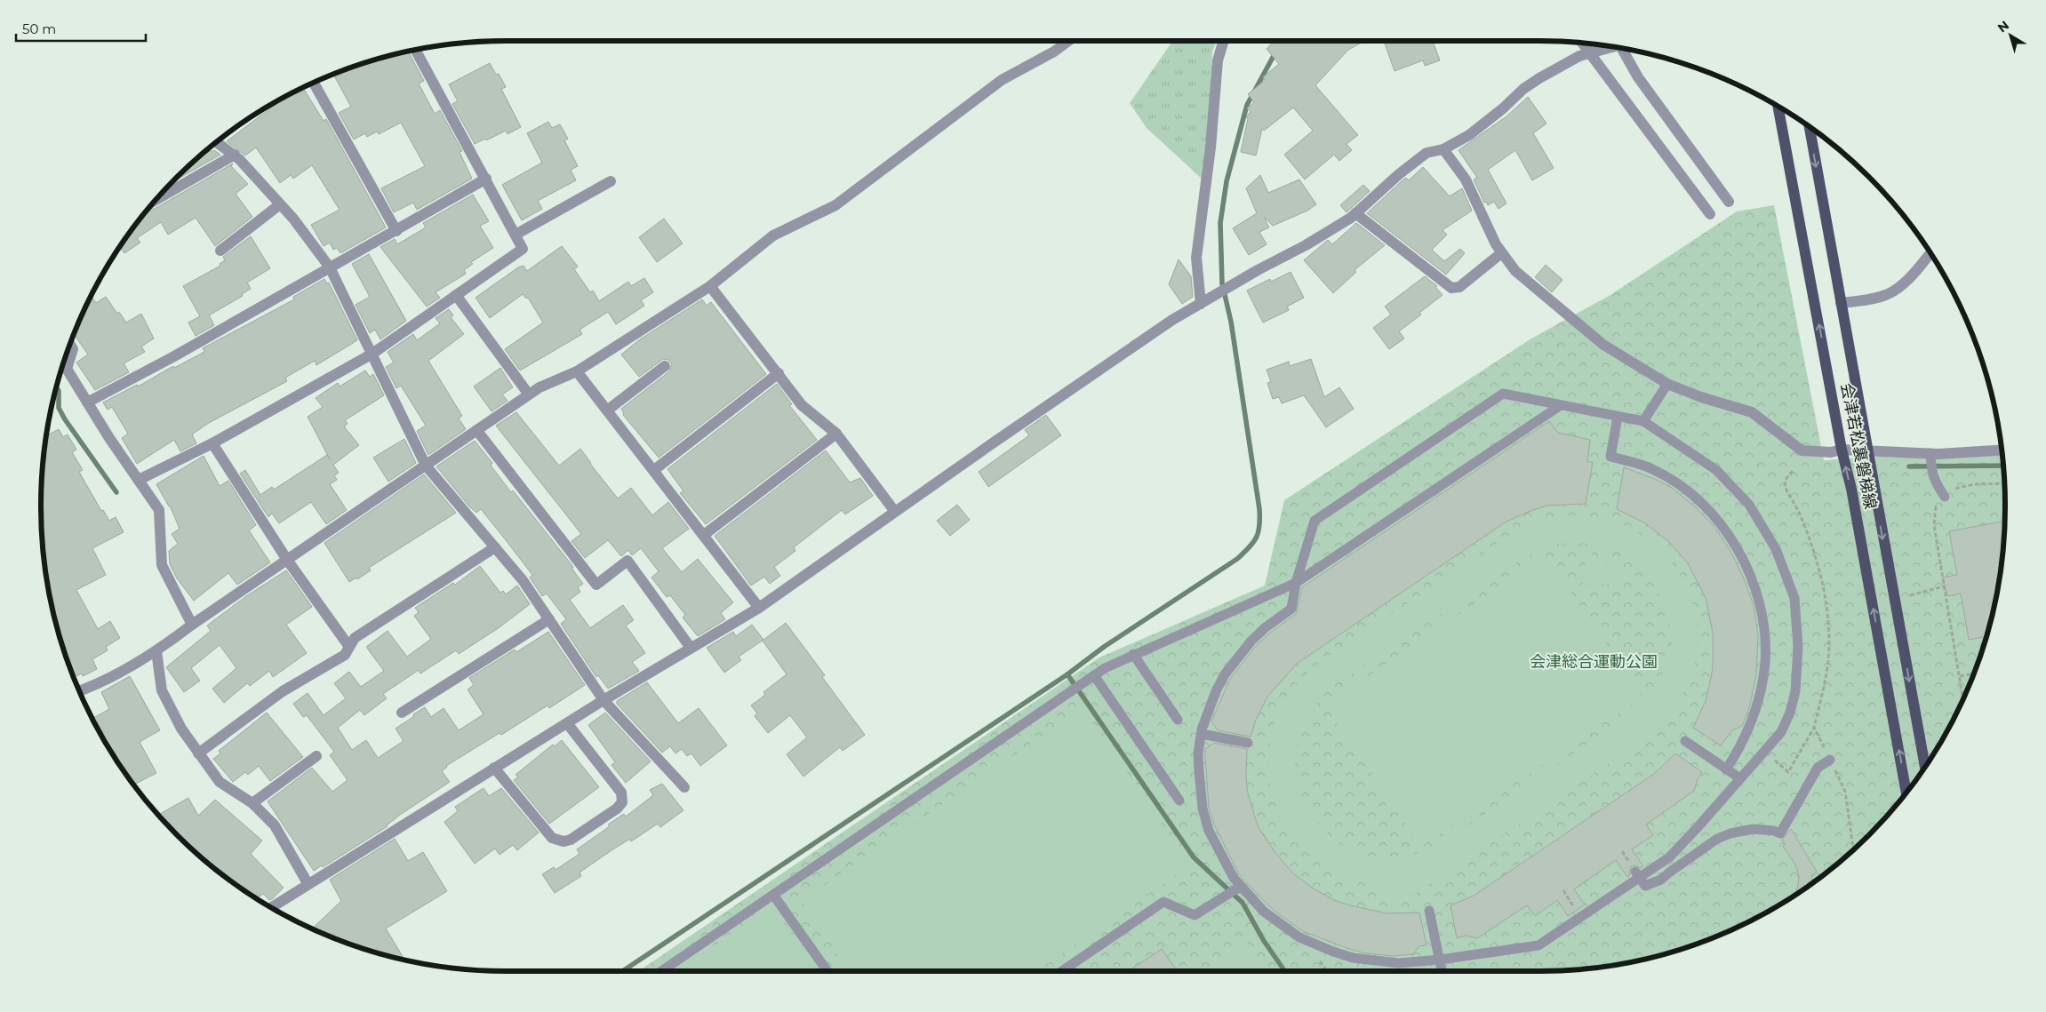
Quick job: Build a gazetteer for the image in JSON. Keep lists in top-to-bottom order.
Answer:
{
  "streets": {
    "main road": ["会津若松裏磐梯線"]
  },
  "parks": ["会津総合運動公園"],
  "scale_bar": "50 m",
  "north": "top left"
}
